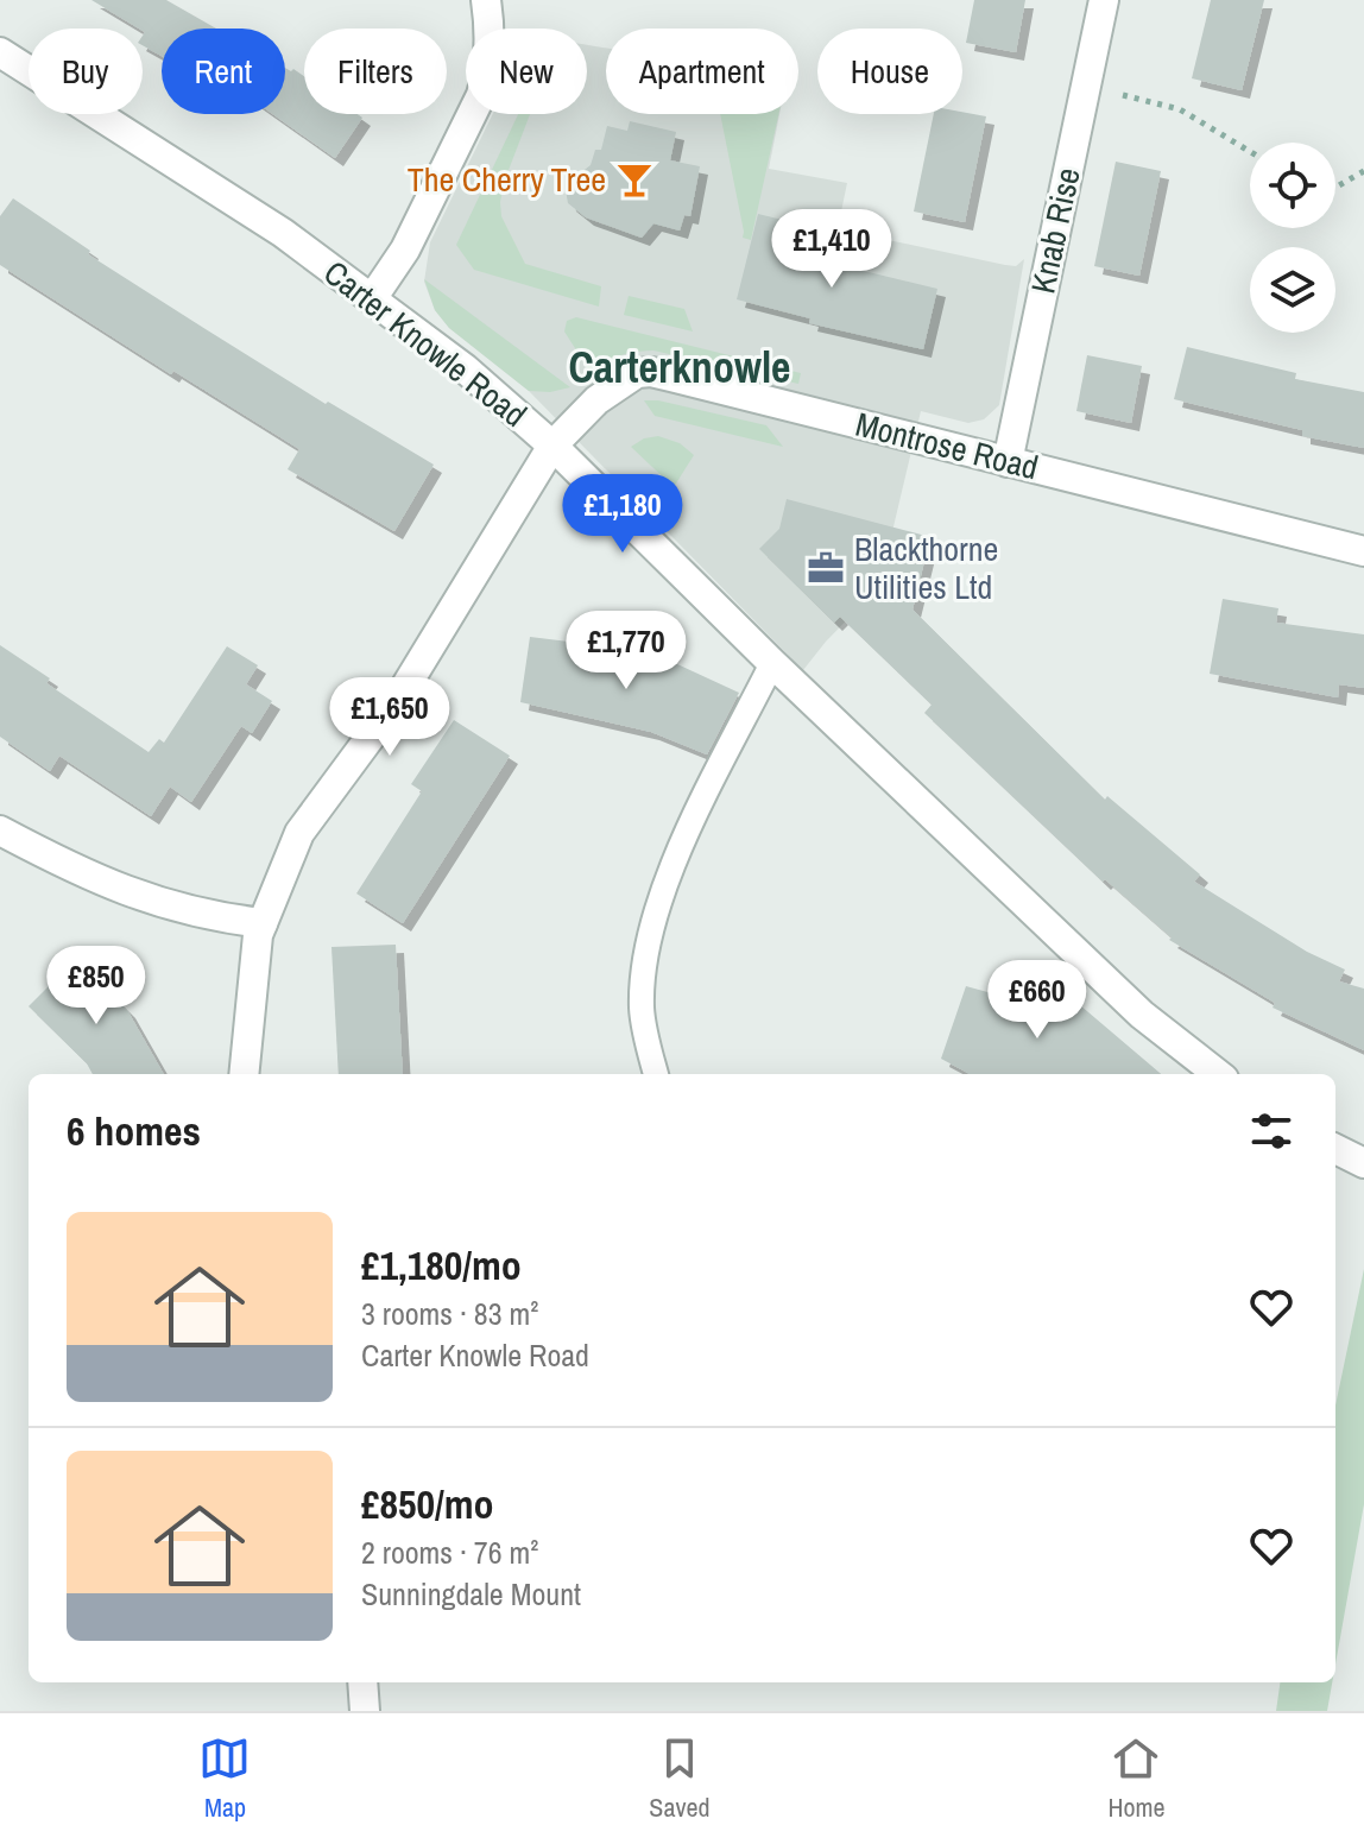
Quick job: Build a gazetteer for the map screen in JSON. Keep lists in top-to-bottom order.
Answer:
{
  "streets": {
    "street": ["Knab Rise", "Carter Knowle Road", "Montrose Road"]
  },
  "crossings": [
    ["Knab Rise", "Montrose Road"],
    ["Carter Knowle Road", "Montrose Road"]
  ],
  "districts": ["Carterknowle"],
  "places": {
    "bar": ["The Cherry Tree"],
    "office": ["Blackthorne Utilities Ltd"]
  },
  "page": {
    "chip": [
      "Buy",
      "Rent",
      "Filters",
      "New",
      "Apartment",
      "House"
    ],
    "price": [
      "£1,410",
      "£1,180",
      "£1,770",
      "£1,650",
      "£850",
      "£660"
    ],
    "heading": "6 homes",
    "list": [
      {
        "name": "£1,180/mo",
        "note": "3 rooms · 83 m² · Carter Knowle Road"
      },
      {
        "name": "£850/mo",
        "note": "2 rooms · 76 m² · Sunningdale Mount"
      }
    ],
    "tabs": ["Map", "Saved", "Home"]
  }
}
